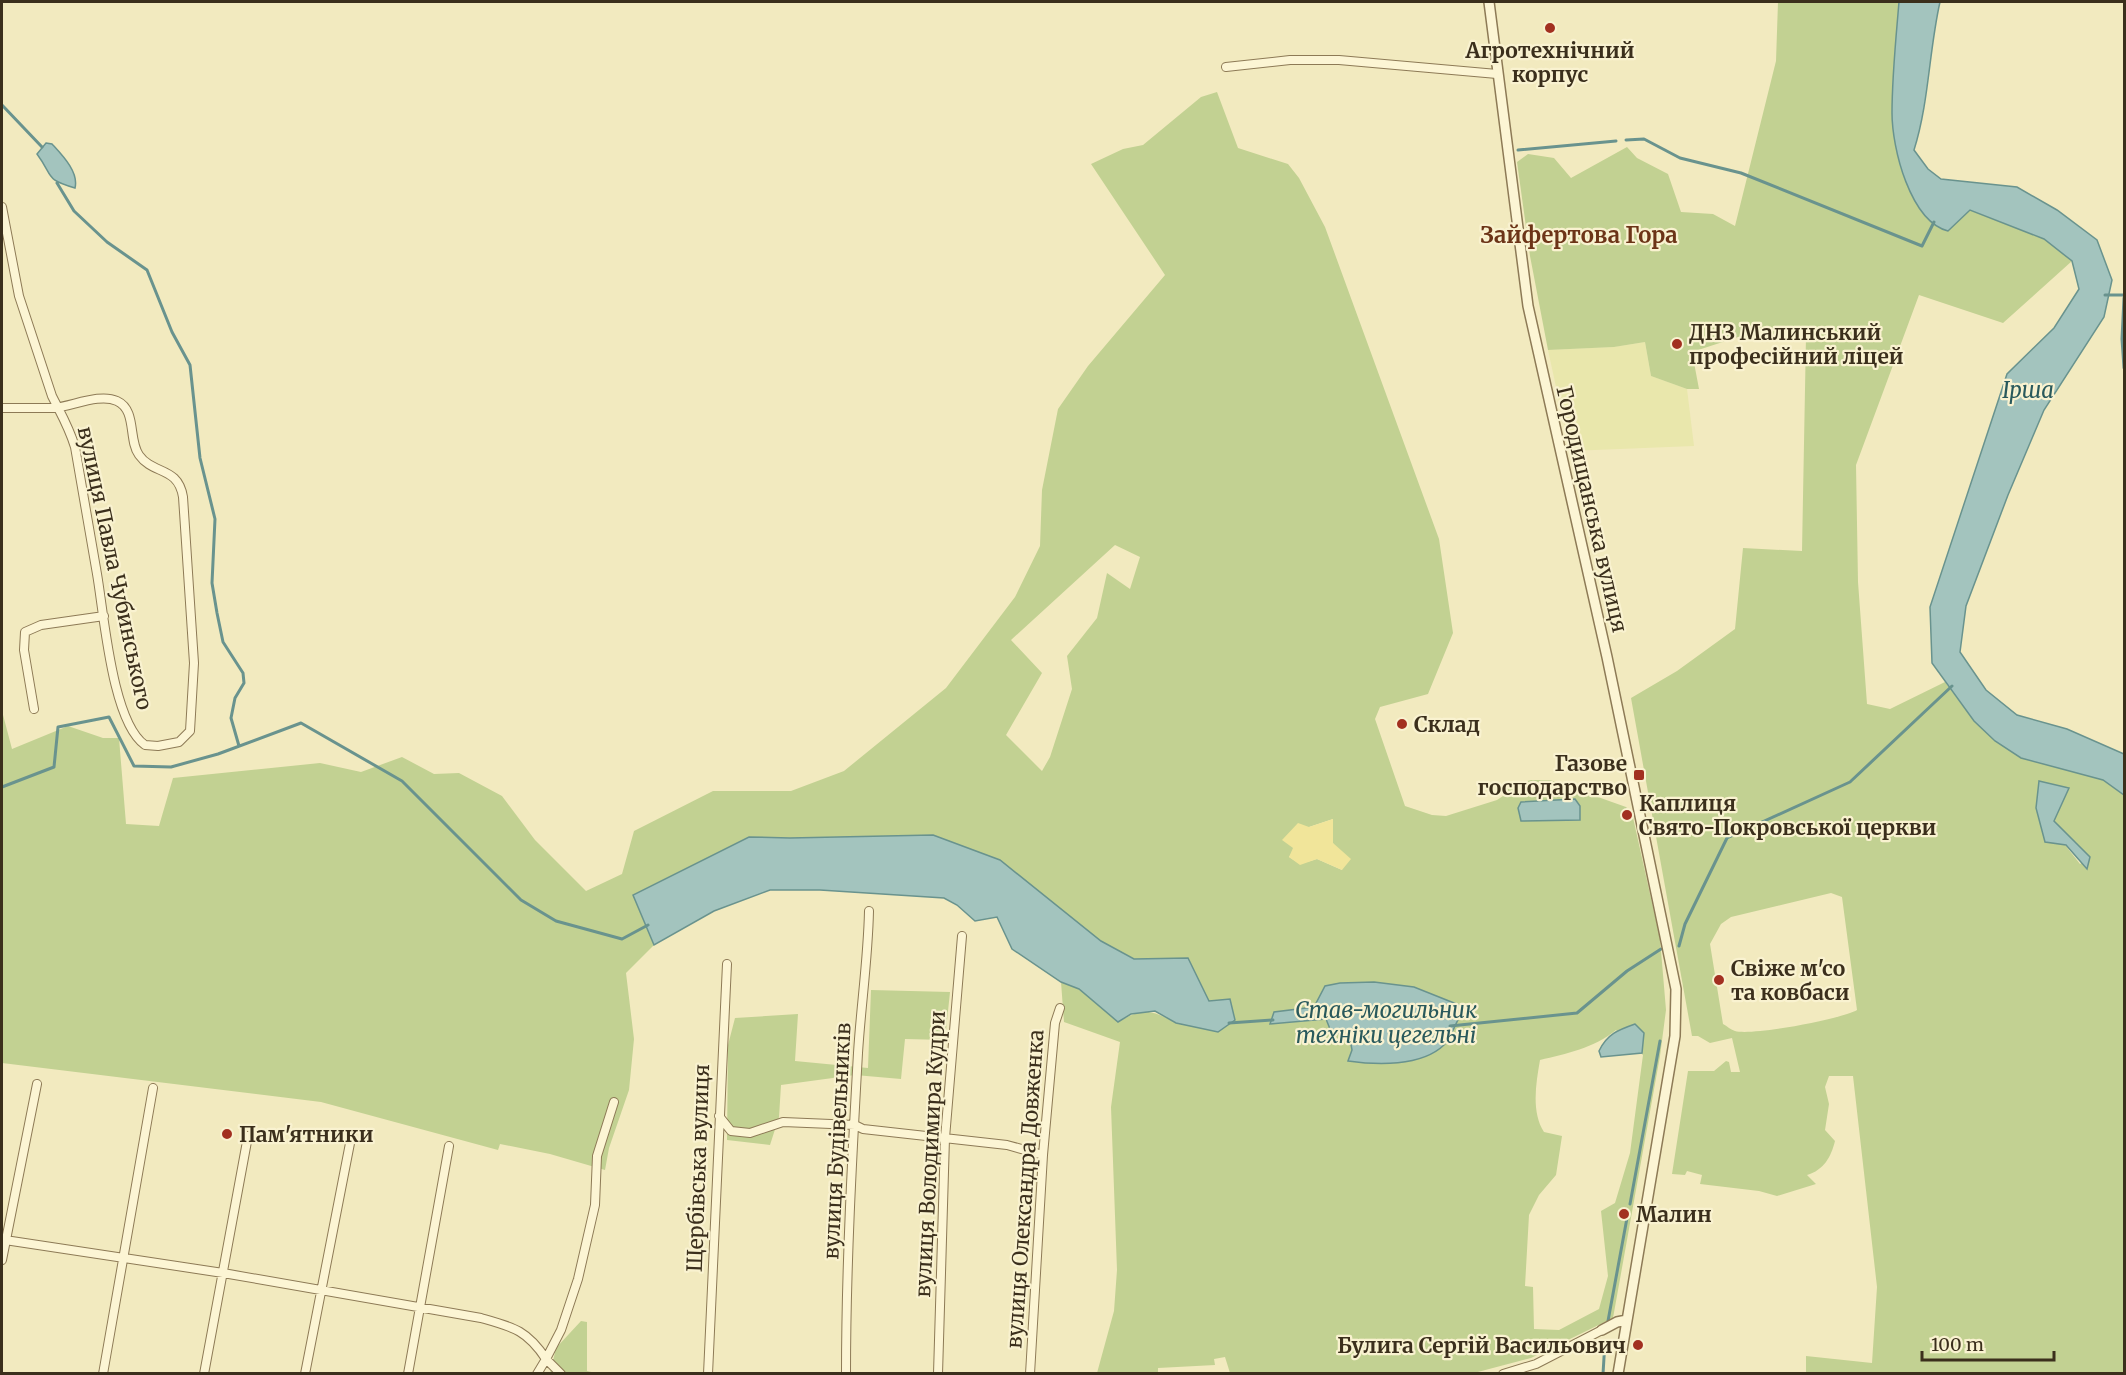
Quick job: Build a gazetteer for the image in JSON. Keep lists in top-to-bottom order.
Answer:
{
  "streets": {
    "street": [
      "Городищанська вулиця",
      "вулиця Павла Чубинського",
      "вулиця Будівельників",
      "вулиця Володимира Кудри",
      "Щербівська вулиця",
      "вулиця Олександра Довженка"
    ]
  },
  "districts": ["Зайфертова Гора"],
  "water": ["Ірша", "Став-могильник техніки цегельні"],
  "places": {
    "other": [
      "Агротехнічний корпус",
      "ДНЗ Малинський професійний ліцей",
      "Склад",
      "Каплиця Свято-Покровської церкви",
      "Свіже м'со та ковбаси",
      "Пам'ятники",
      "Малин",
      "Булига Сергій Васильович"
    ],
    "transit": ["Газове господарство"]
  },
  "scale_bar": "100 m"
}
